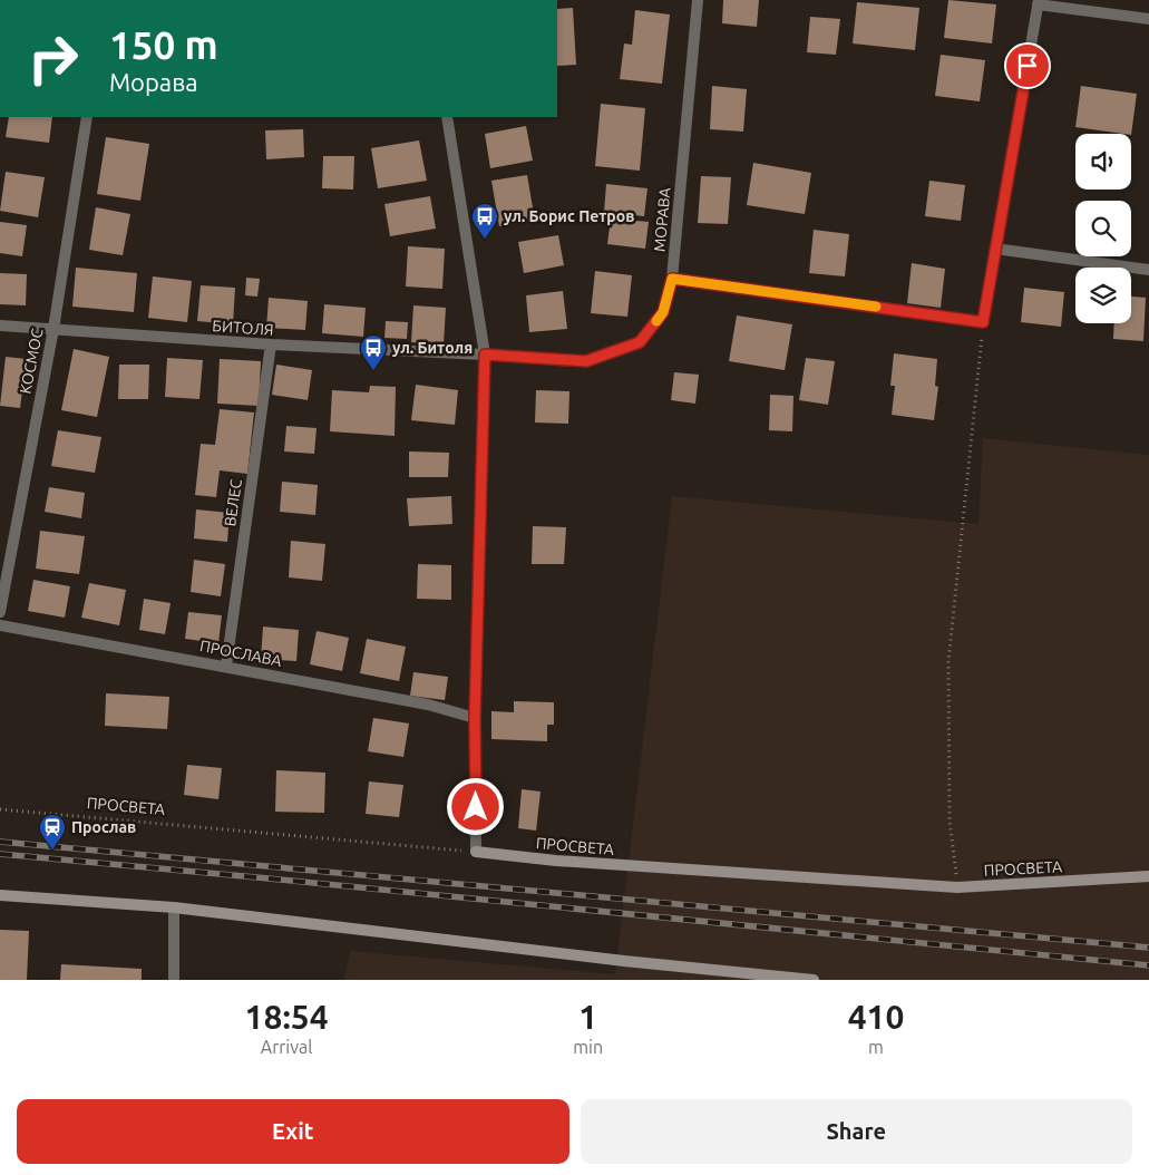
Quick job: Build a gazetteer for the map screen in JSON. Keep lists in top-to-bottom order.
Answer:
{
  "streets": {
    "street": [
      "МОРАВА",
      "БИТОЛЯ",
      "КОСМОС",
      "ВЕЛЕС",
      "ПРОСЛАВА",
      "ПРОСВЕТА"
    ]
  },
  "crossings": [
    ["МОРАВА", "БИТОЛЯ"],
    ["БИТОЛЯ", "КОСМОС"],
    ["БИТОЛЯ", "ВЕЛЕС"],
    ["ВЕЛЕС", "ПРОСЛАВА"]
  ],
  "places": {
    "bus stop": ["ул. Борис Петров", "ул. Битоля"],
    "station": ["Прослав"]
  },
  "page": {
    "turn": ["150 m", "Морава"],
    "eta": [
      "18:54",
      "Arrival",
      "1",
      "min",
      "410",
      "m"
    ],
    "buttons": ["Exit", "Share"]
  }
}
